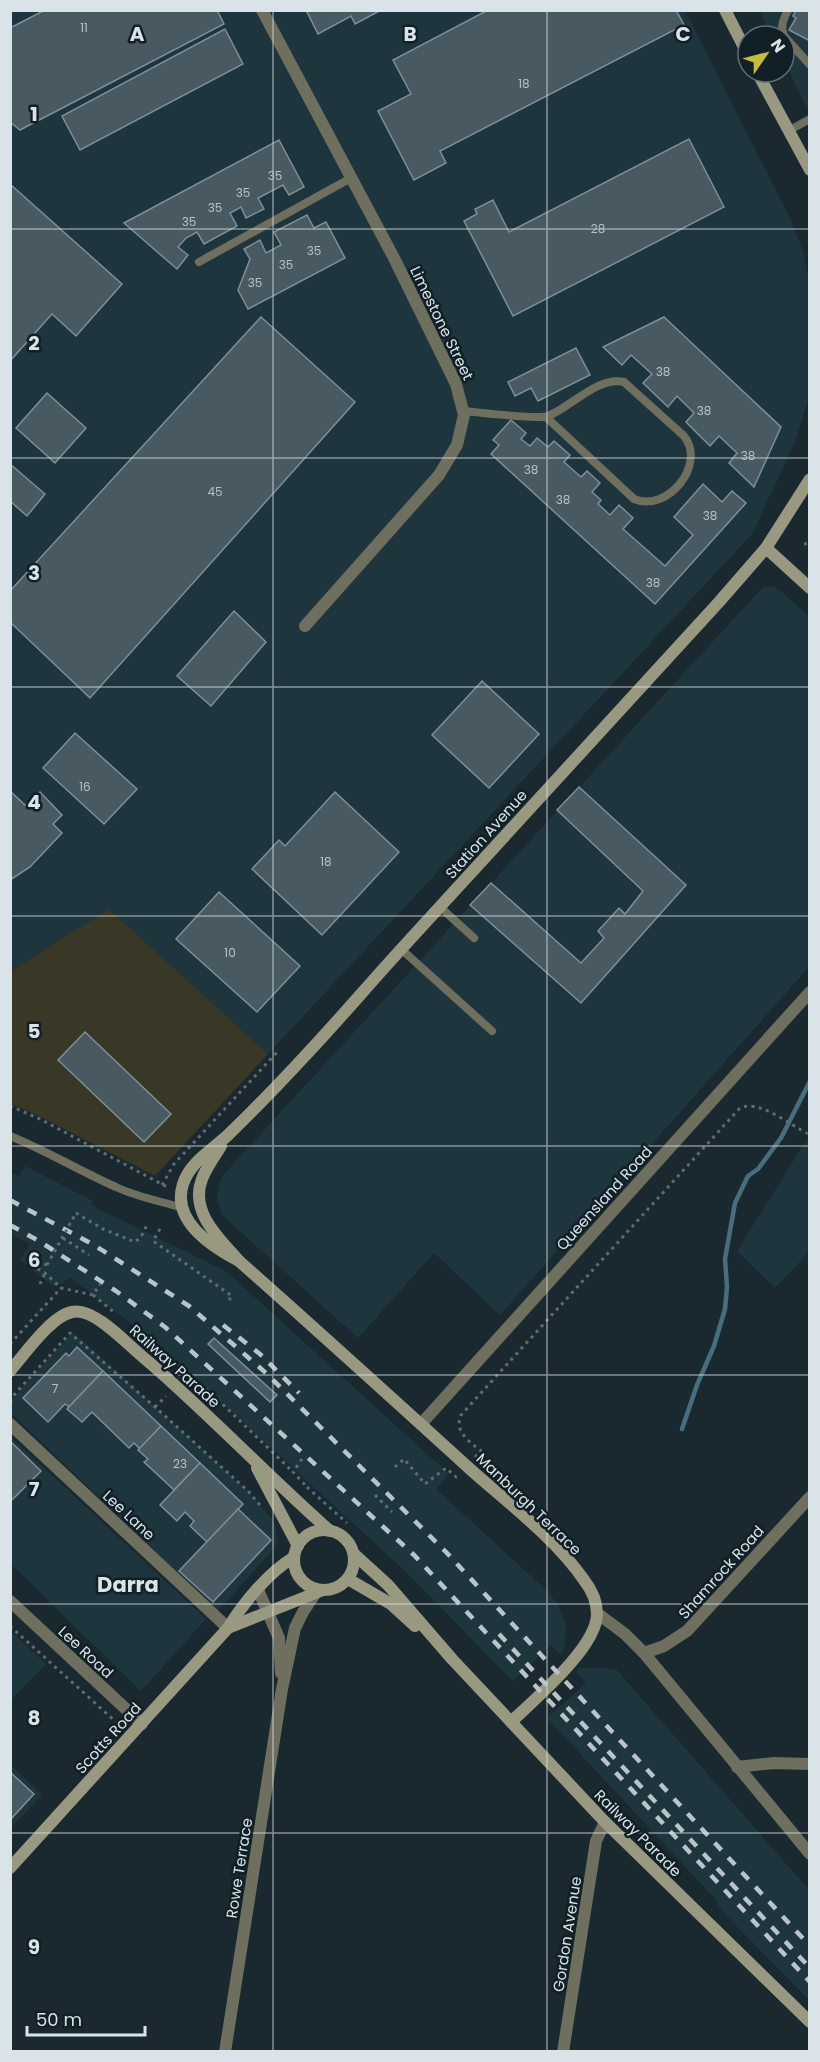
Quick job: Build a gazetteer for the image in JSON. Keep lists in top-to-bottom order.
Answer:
{
  "streets": {
    "street": [
      "Limestone Street",
      "Station Avenue",
      "Queensland Road",
      "Railway Parade",
      "Manburgh Terrace",
      "Lee Lane",
      "Shamrock Road",
      "Lee Road",
      "Scotts Road",
      "Rowe Terrace",
      "Gordon Avenue"
    ]
  },
  "crossings": [
    ["Station Avenue", "Manburgh Terrace"],
    ["Queensland Road", "Manburgh Terrace"],
    ["Railway Parade", "Scotts Road"],
    ["Railway Parade", "Rowe Terrace"],
    ["Railway Parade", "Gordon Avenue"],
    ["Lee Lane", "Scotts Road"],
    ["Lee Road", "Scotts Road"],
    ["Scotts Road", "Rowe Terrace"]
  ],
  "districts": ["Darra"],
  "house_numbers": [
    "11",
    "18",
    "35",
    "35",
    "35",
    "35",
    "28",
    "35",
    "35",
    "35",
    "38",
    "38",
    "38",
    "38",
    "45",
    "38",
    "38",
    "38",
    "16",
    "18",
    "10",
    "7",
    "23"
  ],
  "scale_bar": "50 m",
  "north": "top right",
  "grid": {
    "columns": ["A", "B", "C"],
    "rows": [
      "1",
      "2",
      "3",
      "4",
      "5",
      "6",
      "7",
      "8",
      "9"
    ]
  }
}
